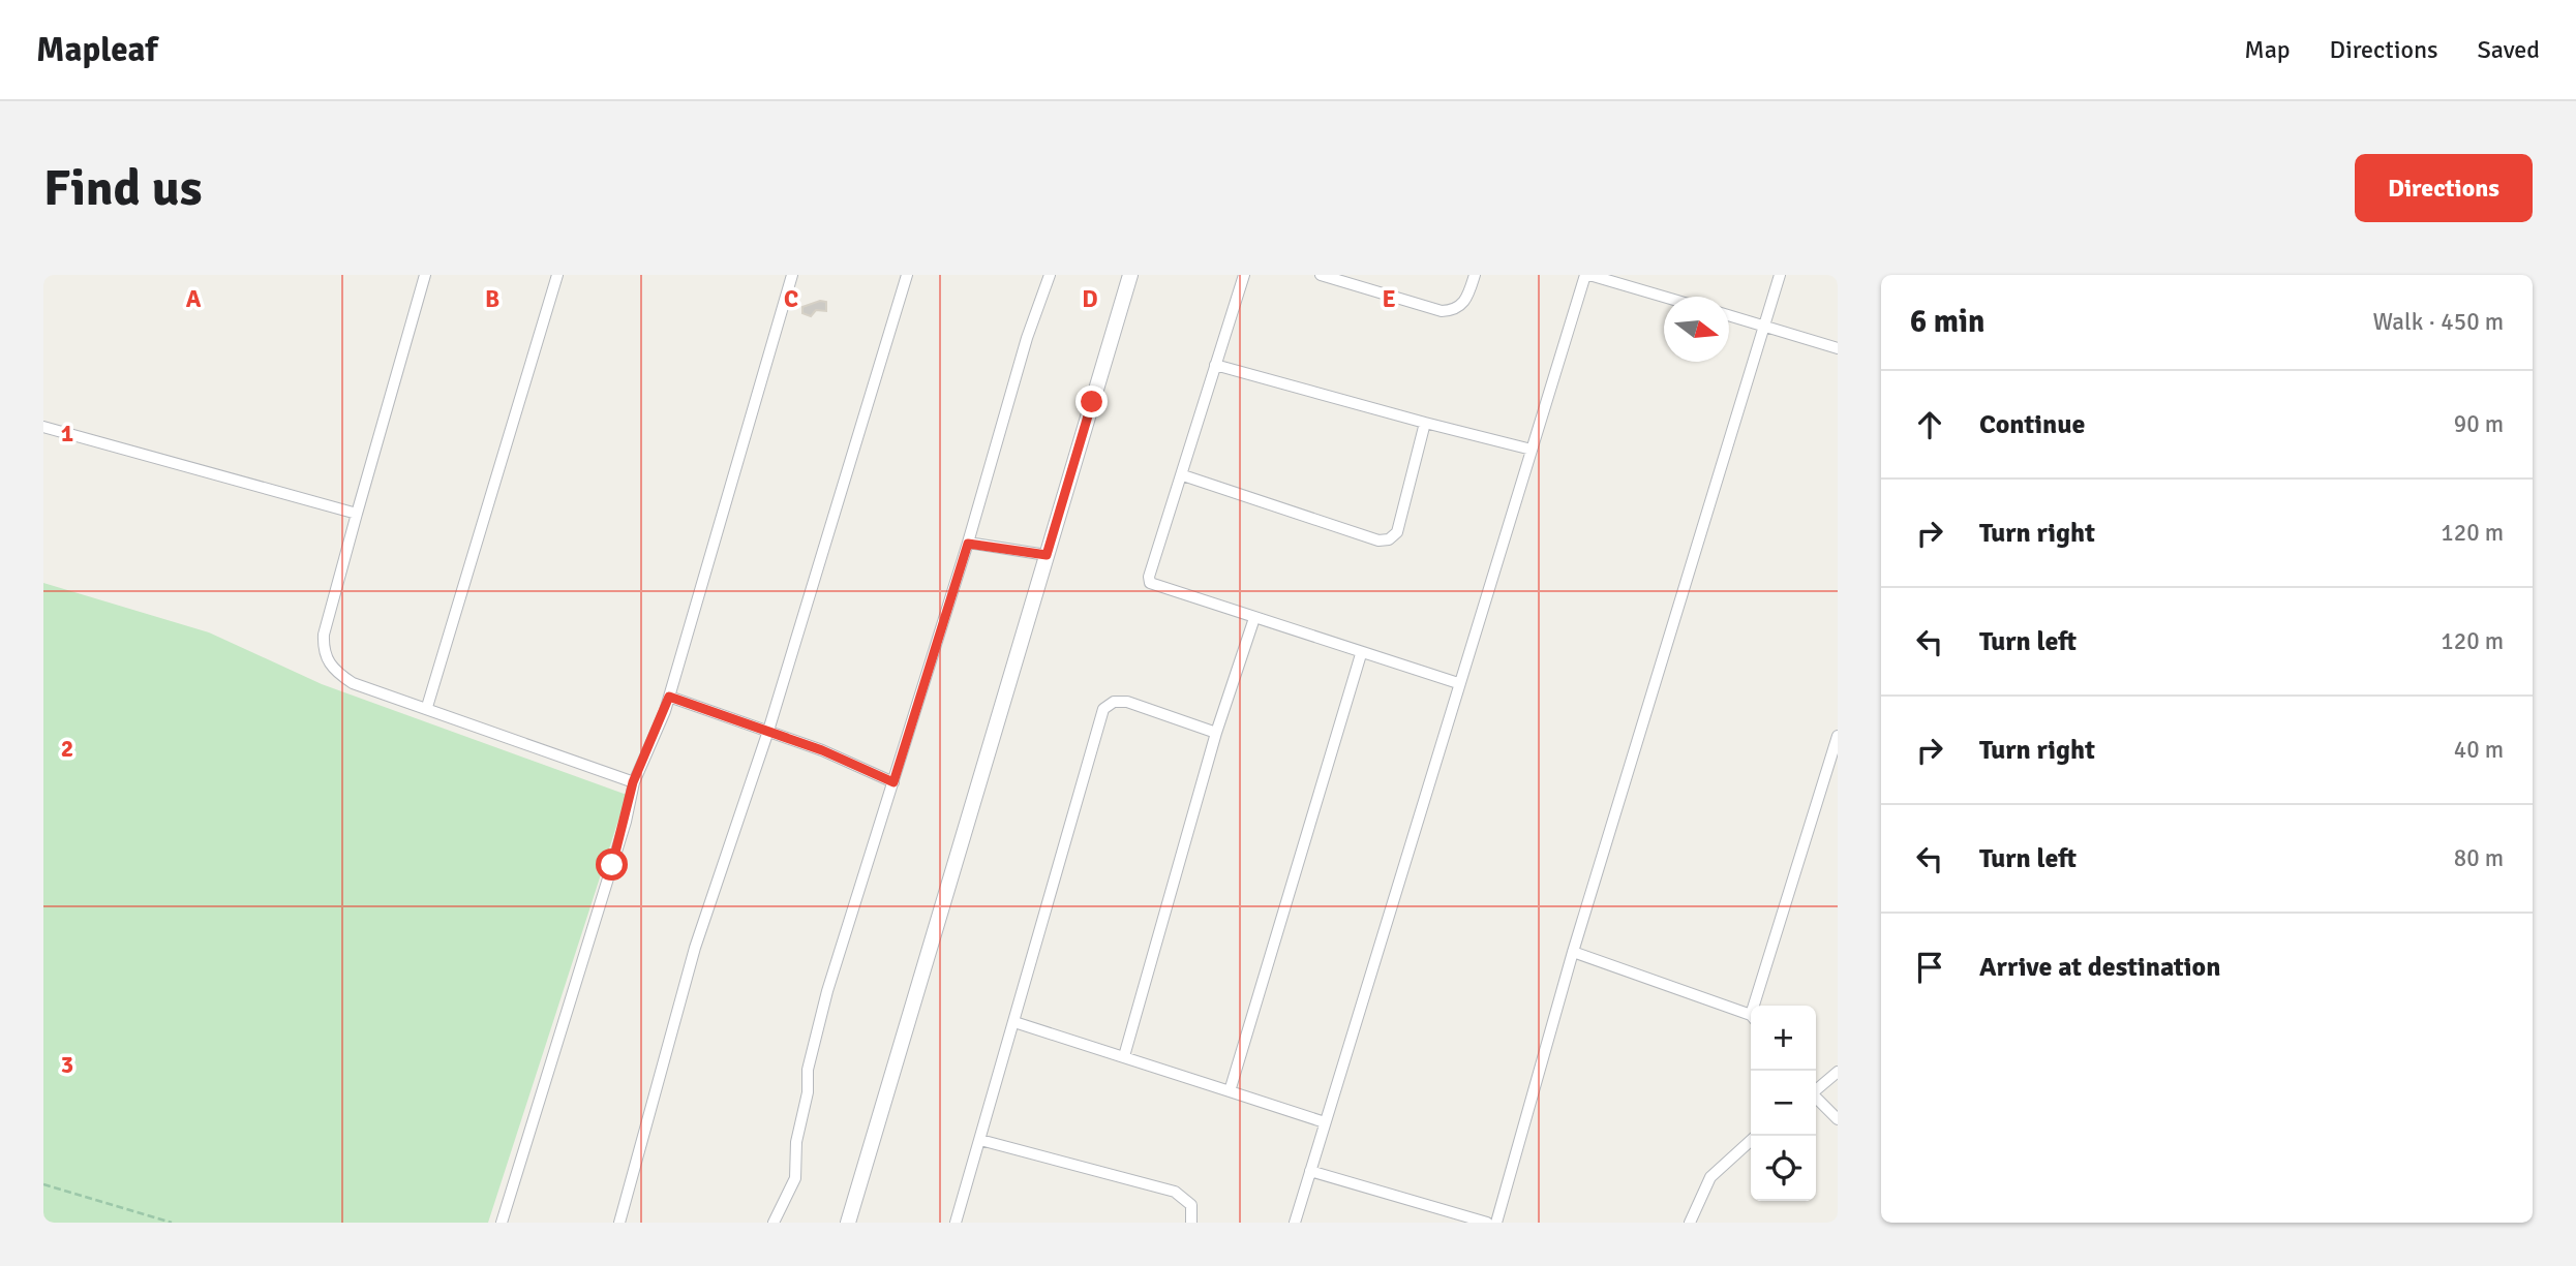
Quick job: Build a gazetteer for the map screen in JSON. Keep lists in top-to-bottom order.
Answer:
{
  "north": "right",
  "page": {
    "header": "Mapleaf",
    "nav": ["Map", "Directions", "Saved"],
    "buttons": "Directions",
    "title": "Find us",
    "heading": ["6 min", "Walk · 450 m"],
    "list": [
      ["Continue", "90 m"],
      ["Turn right", "120 m"],
      ["Turn left", "120 m"],
      ["Turn right", "40 m"],
      ["Turn left", "80 m"],
      "Arrive at destination"
    ],
    "map_buttons": ["+", "−"]
  },
  "grid": {
    "columns": [
      "A",
      "B",
      "C",
      "D",
      "E"
    ],
    "rows": ["1", "2", "3"]
  }
}
